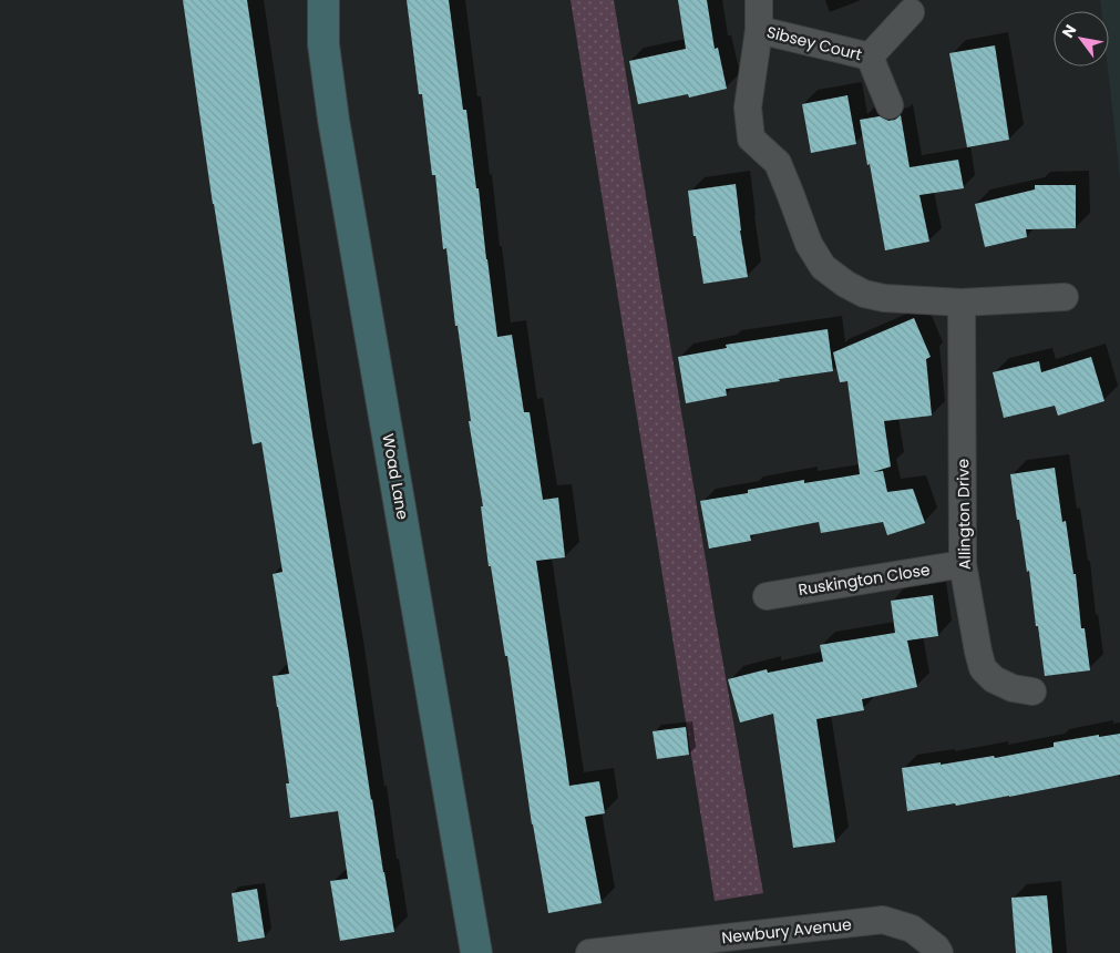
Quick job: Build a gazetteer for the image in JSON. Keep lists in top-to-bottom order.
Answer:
{
  "streets": {
    "street": [
      "Sibsey Court",
      "Woad Lane",
      "Allington Drive",
      "Ruskington Close",
      "Newbury Avenue"
    ]
  },
  "crossings": [
    ["Allington Drive", "Ruskington Close"]
  ],
  "north": "top left"
}
